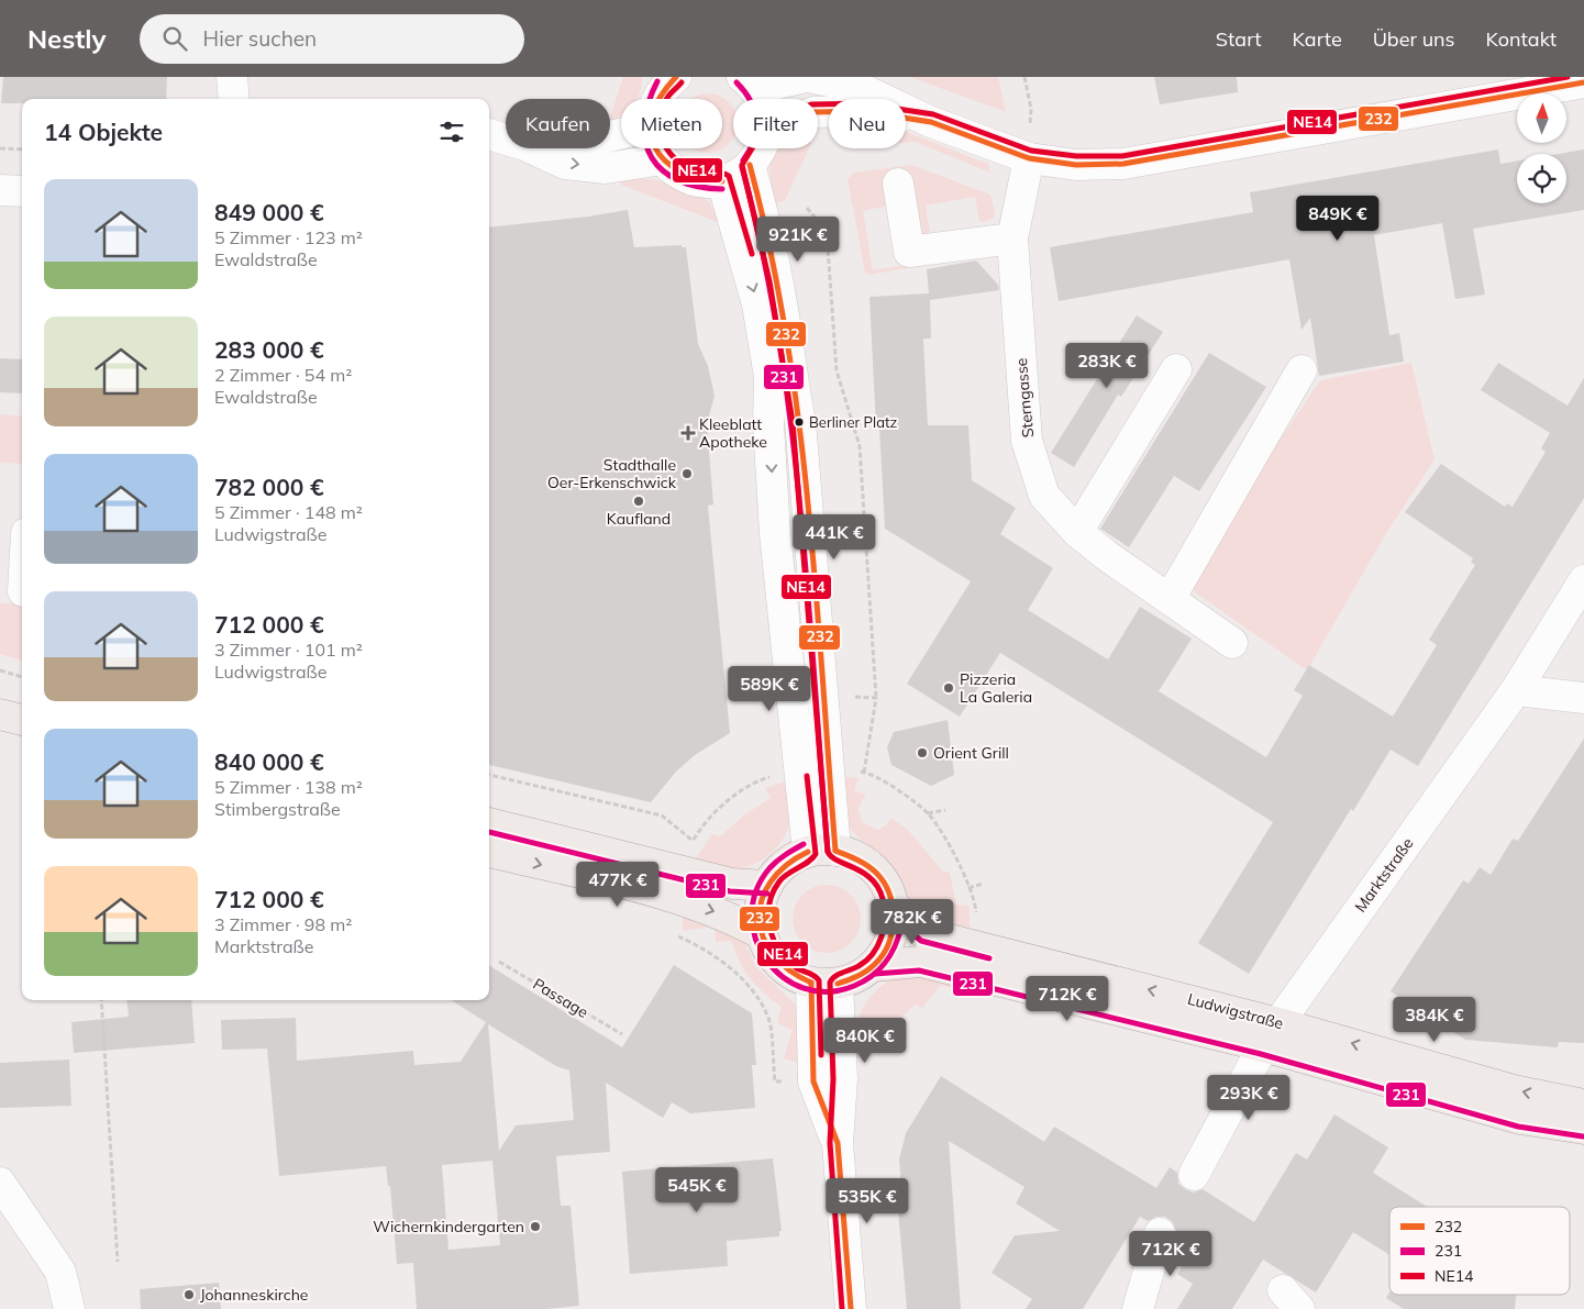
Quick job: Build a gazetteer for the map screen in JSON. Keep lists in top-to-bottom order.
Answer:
{
  "streets": {
    "main road": ["Ludwigstraße"],
    "street": ["Sterngasse", "Marktstraße"],
    "path": ["Passage"]
  },
  "crossings": [
    ["Marktstraße", "Ludwigstraße"]
  ],
  "places": {
    "other": [
      "Berliner Platz",
      "Stadthalle Oer-Erkenschwick",
      "Kaufland",
      "Pizzeria La Galeria",
      "Orient Grill",
      "Wichernkindergarten",
      "Johanneskirche"
    ],
    "health": ["Kleeblatt Apotheke"]
  },
  "lines": ["transit line 232", "transit line NE14", "transit line 231"],
  "legend": ["232", "231", "NE14"],
  "north": "top",
  "page": {
    "header": "Nestly",
    "search": "Hier suchen",
    "nav": [
      "Start",
      "Karte",
      "Über uns",
      "Kontakt"
    ],
    "chip": [
      "Kaufen",
      "Mieten",
      "Filter",
      "Neu"
    ],
    "heading": "14 Objekte",
    "list": [
      {
        "name": "849 000 €",
        "note": "5 Zimmer · 123 m² · Ewaldstraße"
      },
      {
        "name": "283 000 €",
        "note": "2 Zimmer · 54 m² · Ewaldstraße"
      },
      {
        "name": "782 000 €",
        "note": "5 Zimmer · 148 m² · Ludwigstraße"
      },
      {
        "name": "712 000 €",
        "note": "3 Zimmer · 101 m² · Ludwigstraße"
      },
      {
        "name": "840 000 €",
        "note": "5 Zimmer · 138 m² · Stimbergstraße"
      },
      {
        "name": "712 000 €",
        "note": "3 Zimmer · 98 m² · Marktstraße"
      }
    ],
    "price": [
      "849K €",
      "921K €",
      "283K €",
      "441K €",
      "589K €",
      "477K €",
      "782K €",
      "712K €",
      "384K €",
      "840K €",
      "293K €",
      "545K €",
      "535K €",
      "712K €"
    ]
  }
}
